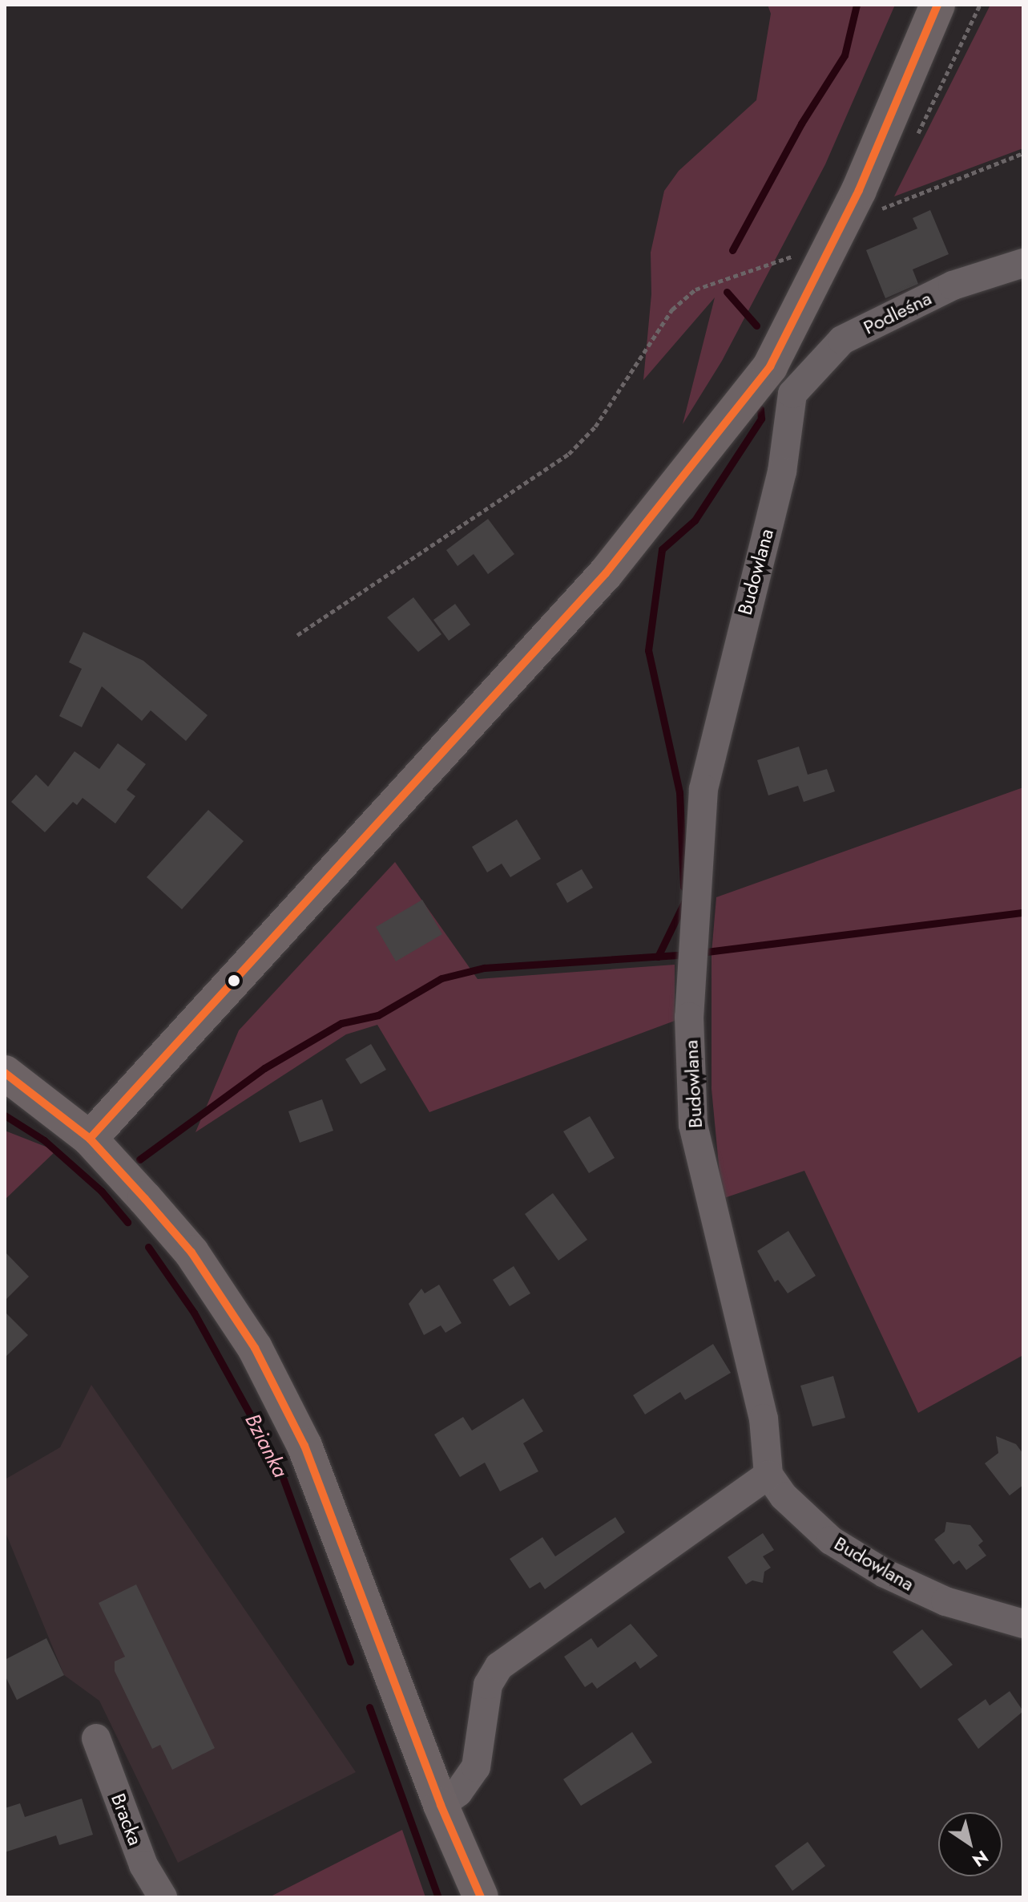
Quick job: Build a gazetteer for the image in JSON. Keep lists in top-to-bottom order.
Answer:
{
  "streets": {
    "street": ["Podleśna", "Budowlana", "Bracka"]
  },
  "crossings": [
    ["Podleśna", "Budowlana"]
  ],
  "water": ["Bzianka"],
  "north": "bottom right"
}
